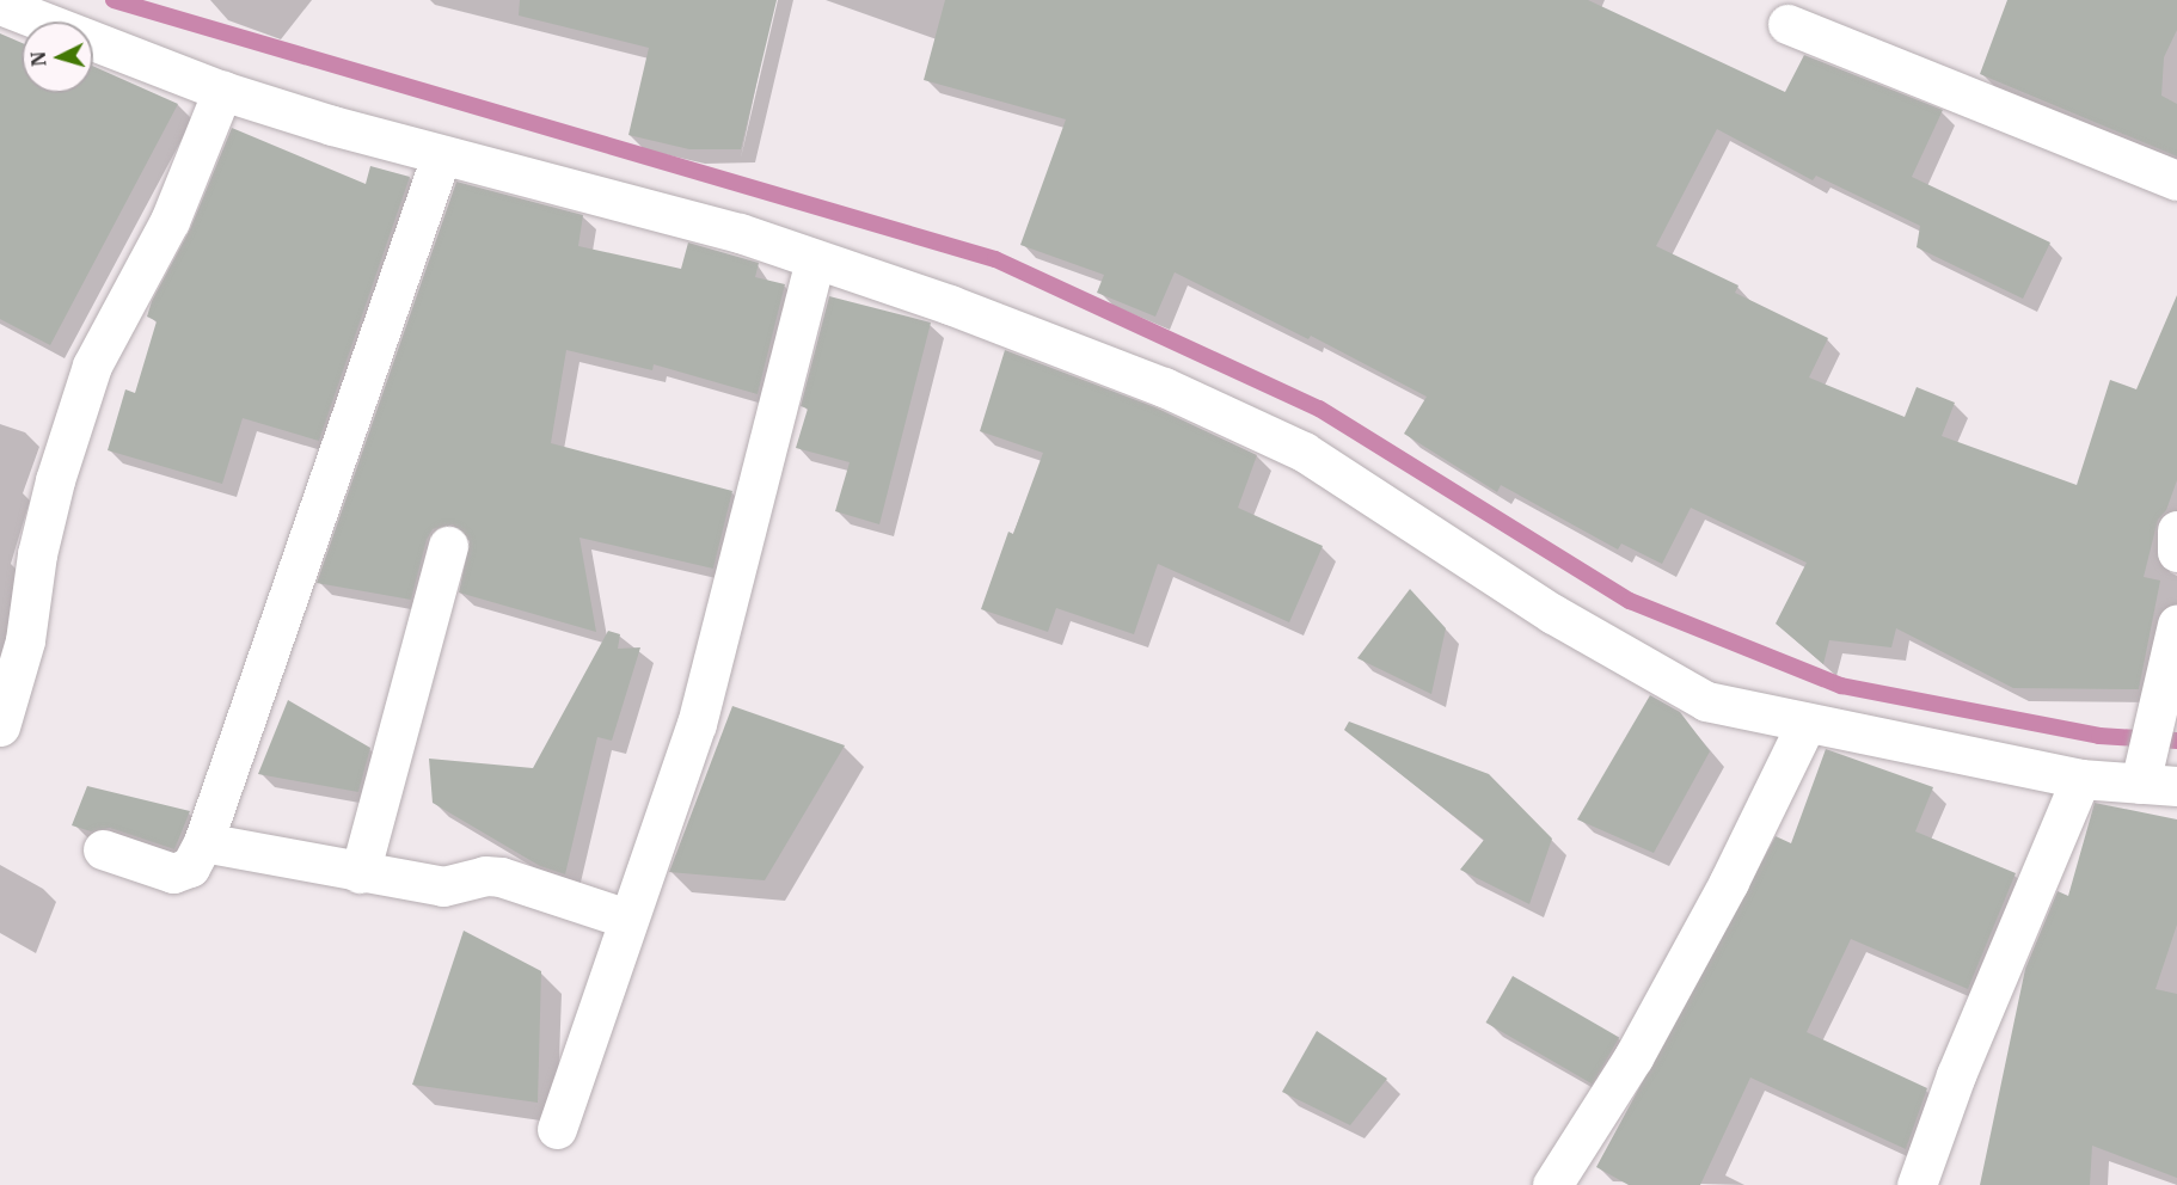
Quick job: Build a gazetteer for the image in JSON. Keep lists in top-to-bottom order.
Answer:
{
  "north": "left"
}
